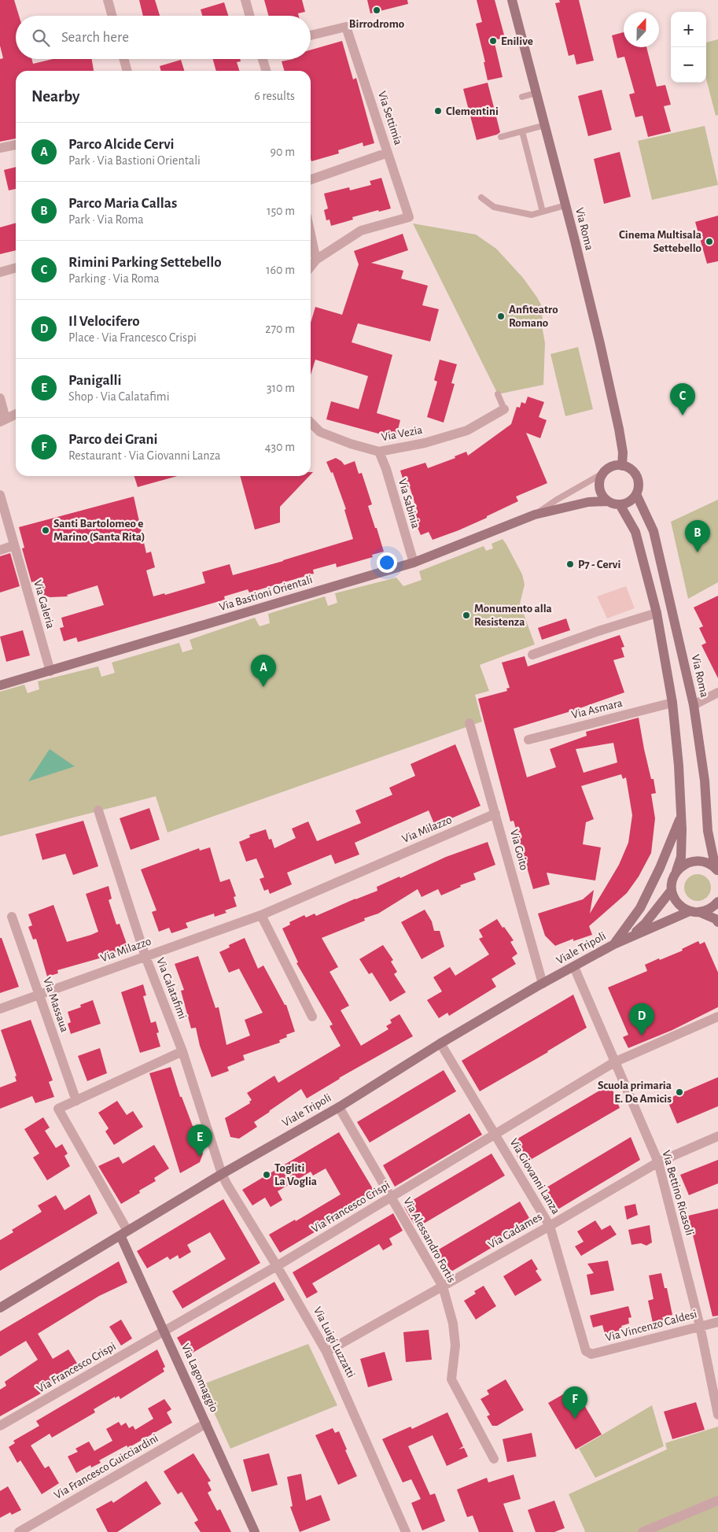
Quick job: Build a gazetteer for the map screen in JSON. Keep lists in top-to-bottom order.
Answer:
{
  "streets": {
    "street": [
      "Via Settimia",
      "Via Roma",
      "Via Vezia",
      "Via Sabinia",
      "Via Bastioni Orientali",
      "Via Galeria",
      "Via Asmara",
      "Via Milazzo",
      "Via Goito",
      "Viale Tripoli",
      "Via Calatafimi",
      "Via Massaua",
      "Via Giovanni Lanza",
      "Via Bettino Ricasoli",
      "Via Francesco Crispi",
      "Via Gadames",
      "Via Alessandro Fortis",
      "Via Vincenzo Caldesi",
      "Via Luigi Luzzatti",
      "Via Lagomaggio",
      "Via Francesco Guicciardini"
    ]
  },
  "crossings": [
    ["Via Roma", "Via Bastioni Orientali"],
    ["Via Vezia", "Via Sabinia"],
    ["Via Sabinia", "Via Bastioni Orientali"],
    ["Via Bastioni Orientali", "Via Galeria"],
    ["Via Milazzo", "Via Goito"],
    ["Via Milazzo", "Via Calatafimi"],
    ["Via Milazzo", "Via Massaua"],
    ["Via Goito", "Viale Tripoli"],
    ["Viale Tripoli", "Via Calatafimi"],
    ["Viale Tripoli", "Via Giovanni Lanza"],
    ["Viale Tripoli", "Via Bettino Ricasoli"],
    ["Viale Tripoli", "Via Alessandro Fortis"],
    ["Viale Tripoli", "Via Luigi Luzzatti"],
    ["Viale Tripoli", "Via Lagomaggio"],
    ["Via Calatafimi", "Via Luigi Luzzatti"],
    ["Via Giovanni Lanza", "Via Francesco Crispi"],
    ["Via Giovanni Lanza", "Via Gadames"],
    ["Via Giovanni Lanza", "Via Vincenzo Caldesi"],
    ["Via Bettino Ricasoli", "Via Francesco Crispi"],
    ["Via Bettino Ricasoli", "Via Gadames"],
    ["Via Bettino Ricasoli", "Via Vincenzo Caldesi"],
    ["Via Francesco Crispi", "Via Alessandro Fortis"],
    ["Via Francesco Crispi", "Via Luigi Luzzatti"],
    ["Via Francesco Crispi", "Via Lagomaggio"],
    ["Via Gadames", "Via Alessandro Fortis"],
    ["Via Gadames", "Via Luigi Luzzatti"],
    ["Via Lagomaggio", "Via Francesco Guicciardini"]
  ],
  "places": [
    "Birrodromo",
    "Enilive",
    "Clementini",
    "Cinema Multisala Settebello",
    "Anfiteatro Romano",
    "Santi Bartolomeo e Marino (Santa Rita)",
    "P7 - Cervi",
    "Monumento alla Resistenza",
    "Scuola primaria E. De Amicis",
    "Togliti La Voglia"
  ],
  "north": "top",
  "page": {
    "map_buttons": ["+", "−"],
    "search": "Search here",
    "heading": ["Nearby", "6 results"],
    "list": [
      {
        "mark": "A",
        "name": "Parco Alcide Cervi",
        "note": "Park · Via Bastioni Orientali",
        "value": "90 m"
      },
      {
        "mark": "B",
        "name": "Parco Maria Callas",
        "note": "Park · Via Roma",
        "value": "150 m"
      },
      {
        "mark": "C",
        "name": "Rimini Parking Settebello",
        "note": "Parking · Via Roma",
        "value": "160 m"
      },
      {
        "mark": "D",
        "name": "Il Velocifero",
        "note": "Place · Via Francesco Crispi",
        "value": "270 m"
      },
      {
        "mark": "E",
        "name": "Panigalli",
        "note": "Shop · Via Calatafimi",
        "value": "310 m"
      },
      {
        "mark": "F",
        "name": "Parco dei Grani",
        "note": "Restaurant · Via Giovanni Lanza",
        "value": "430 m"
      }
    ],
    "pins": [
      "C",
      "B",
      "A",
      "D",
      "E",
      "F"
    ]
  }
}
